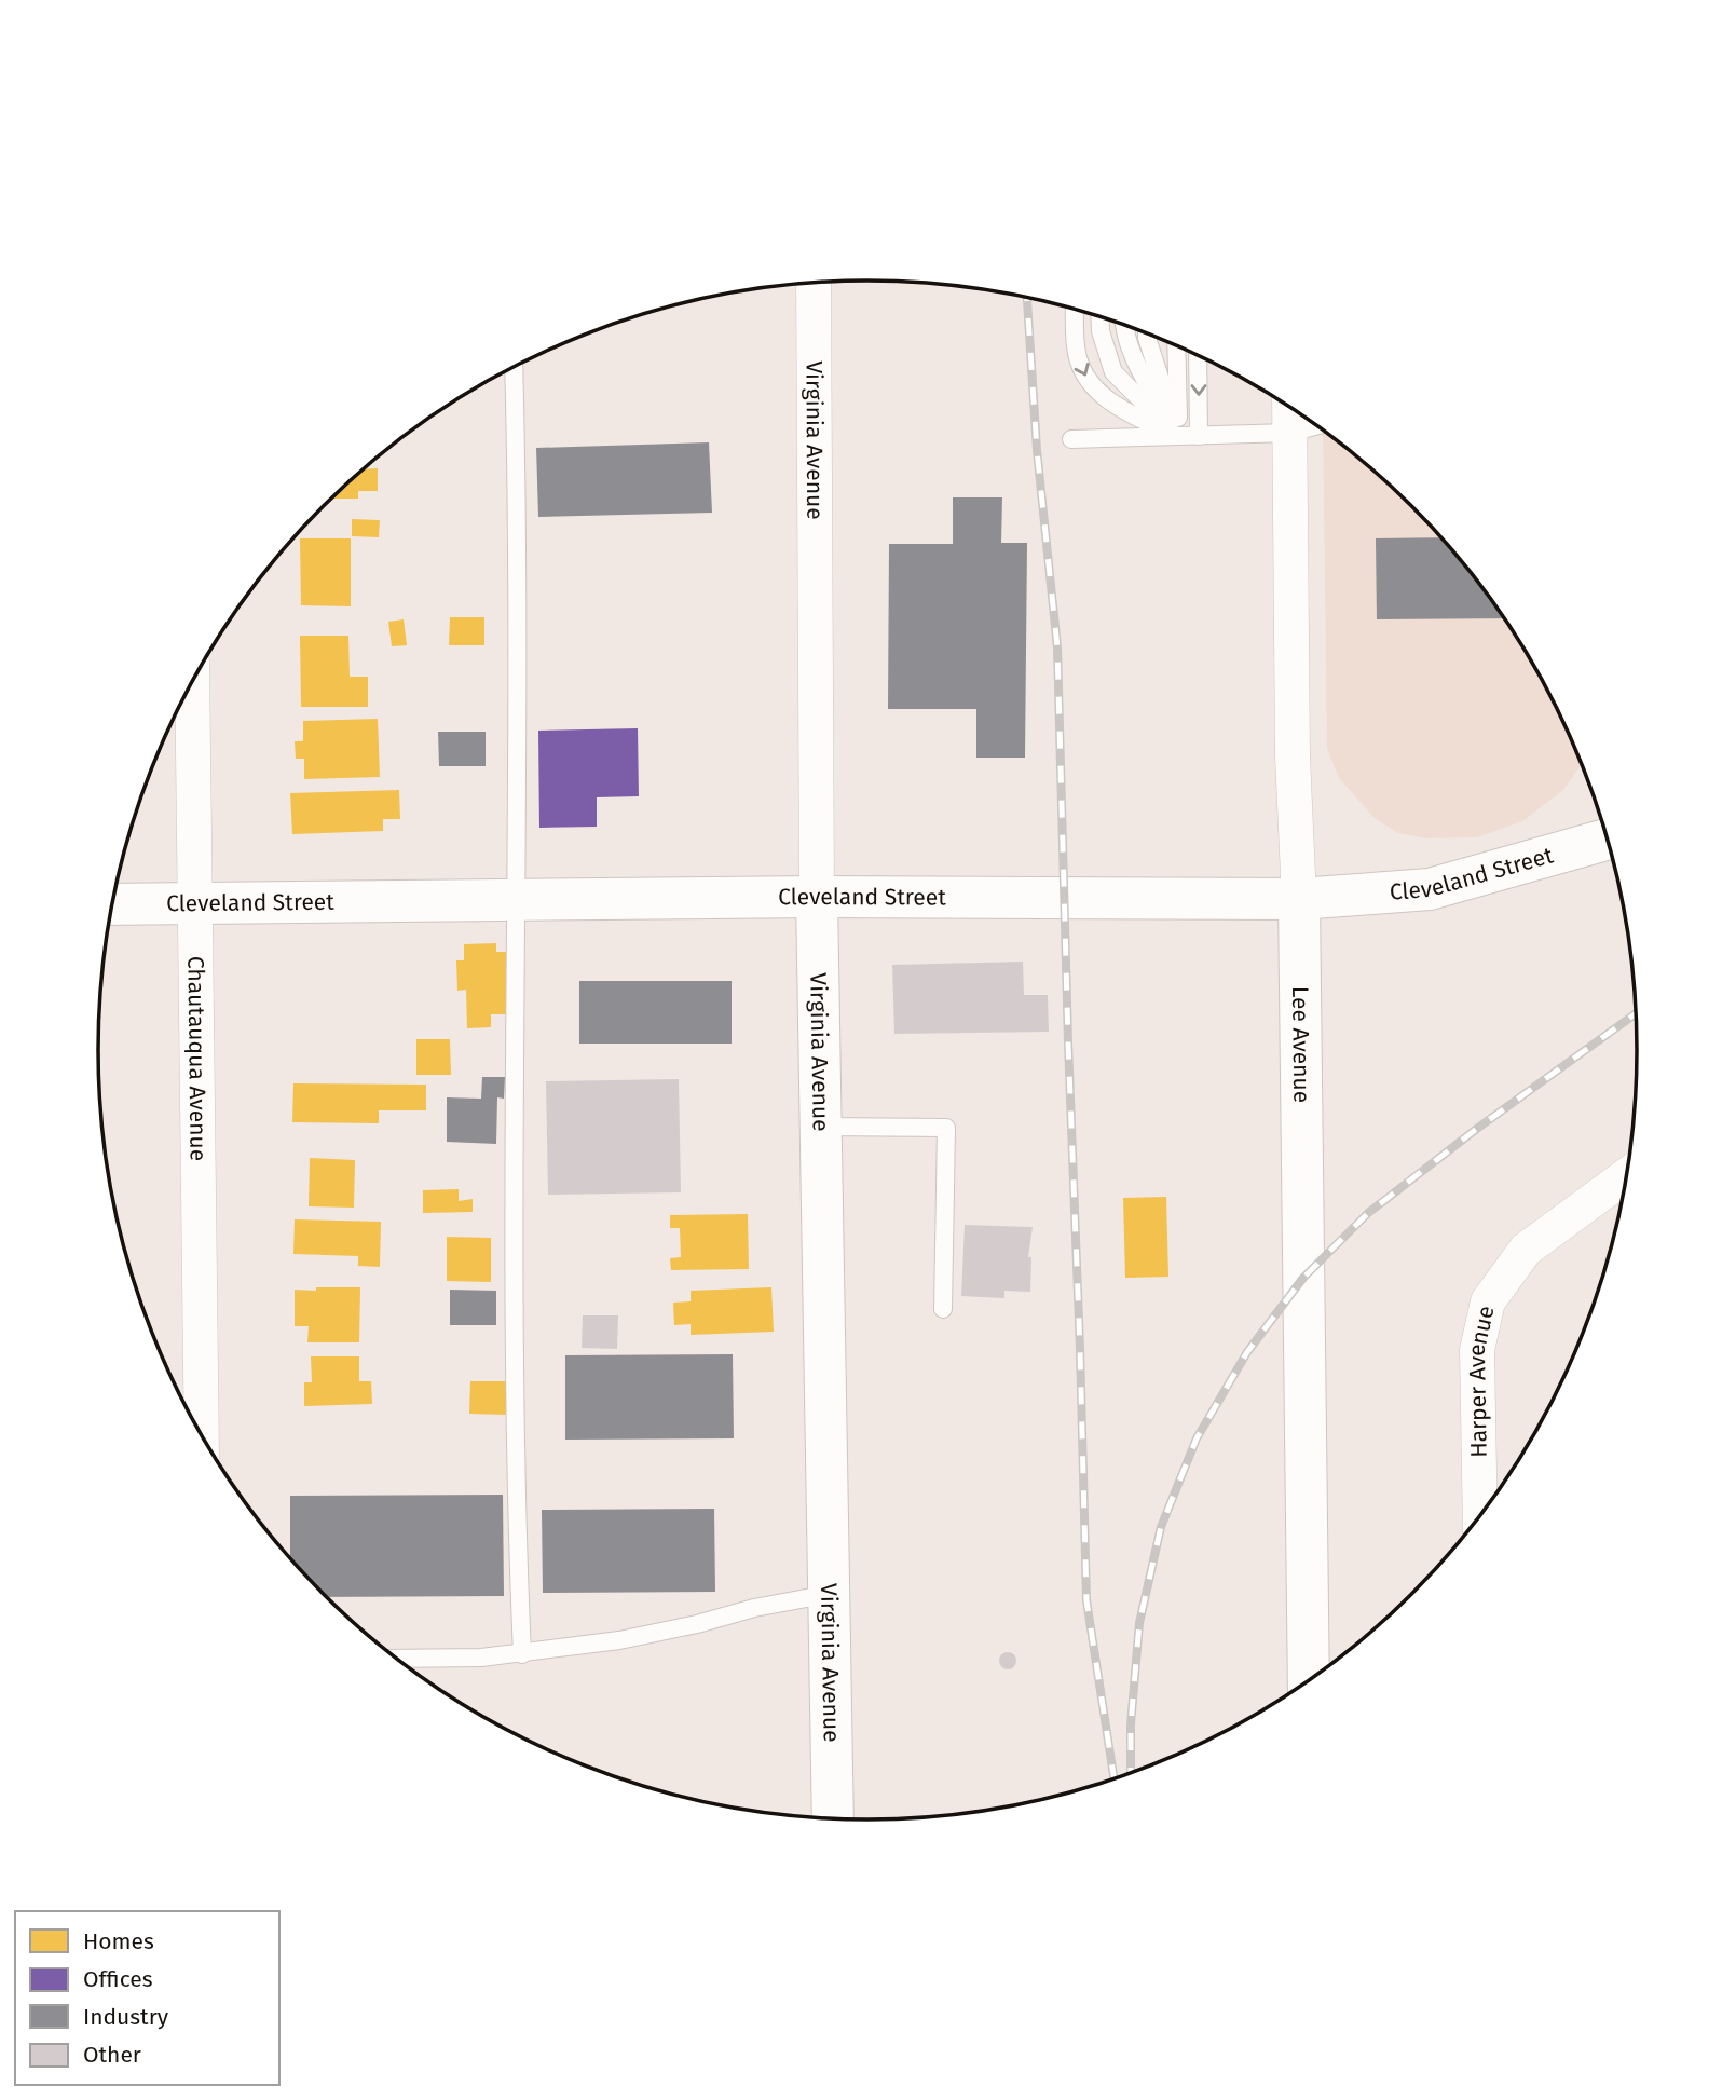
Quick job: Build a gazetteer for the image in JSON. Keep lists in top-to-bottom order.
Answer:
{
  "streets": {
    "street": [
      "Virginia Avenue",
      "Cleveland Street",
      "Lee Avenue",
      "Chautauqua Avenue",
      "Harper Avenue"
    ]
  },
  "crossings": [
    ["Virginia Avenue", "Cleveland Street"],
    ["Cleveland Street", "Lee Avenue"],
    ["Cleveland Street", "Chautauqua Avenue"]
  ],
  "legend": [
    "Homes",
    "Offices",
    "Industry",
    "Other"
  ]
}
